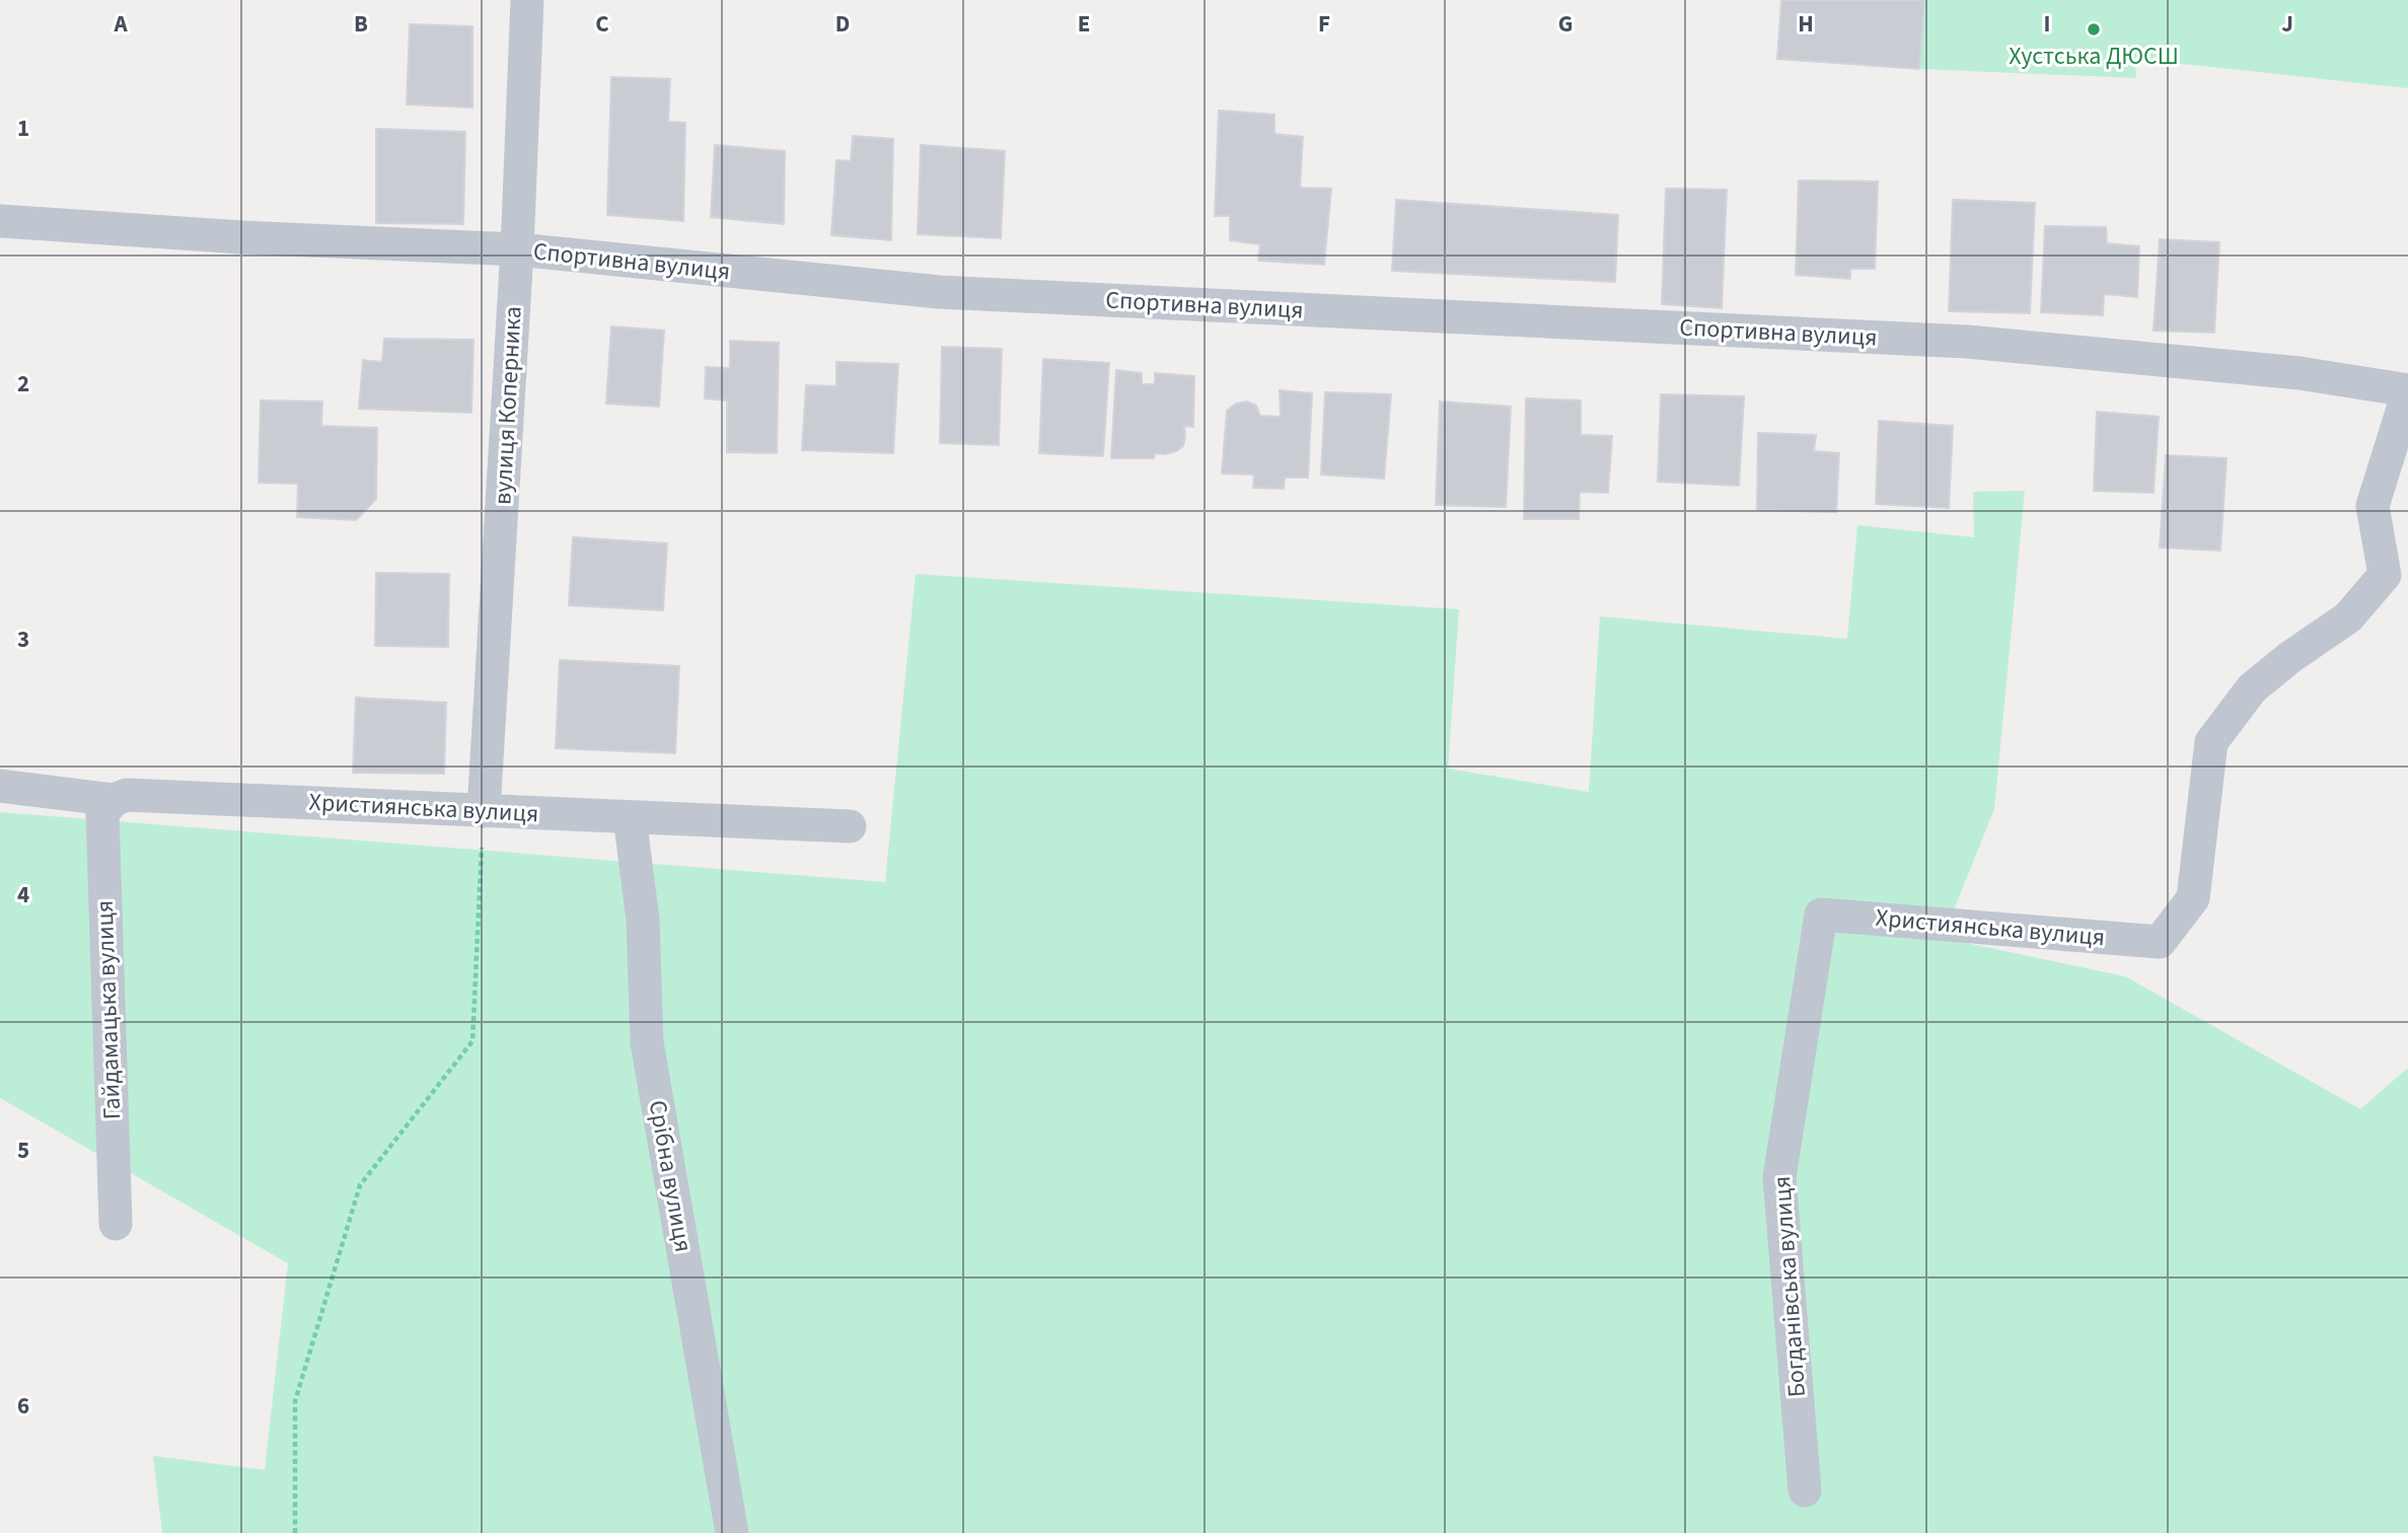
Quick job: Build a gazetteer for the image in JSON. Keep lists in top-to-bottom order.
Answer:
{
  "streets": {
    "street": [
      "Спортивна вулиця",
      "вулиця Коперника",
      "Християнська вулиця",
      "Гайдамацька вулиця",
      "Срібна вулиця",
      "Богданівська вулиця"
    ]
  },
  "crossings": [
    ["Спортивна вулиця", "вулиця Коперника"],
    ["Спортивна вулиця", "Християнська вулиця"],
    ["вулиця Коперника", "Християнська вулиця"],
    ["Християнська вулиця", "Гайдамацька вулиця"],
    ["Християнська вулиця", "Срібна вулиця"],
    ["Християнська вулиця", "Богданівська вулиця"]
  ],
  "places": ["Хустська ДЮСШ"],
  "grid": {
    "columns": [
      "A",
      "B",
      "C",
      "D",
      "E",
      "F",
      "G",
      "H",
      "I",
      "J"
    ],
    "rows": [
      "1",
      "2",
      "3",
      "4",
      "5",
      "6"
    ]
  }
}
